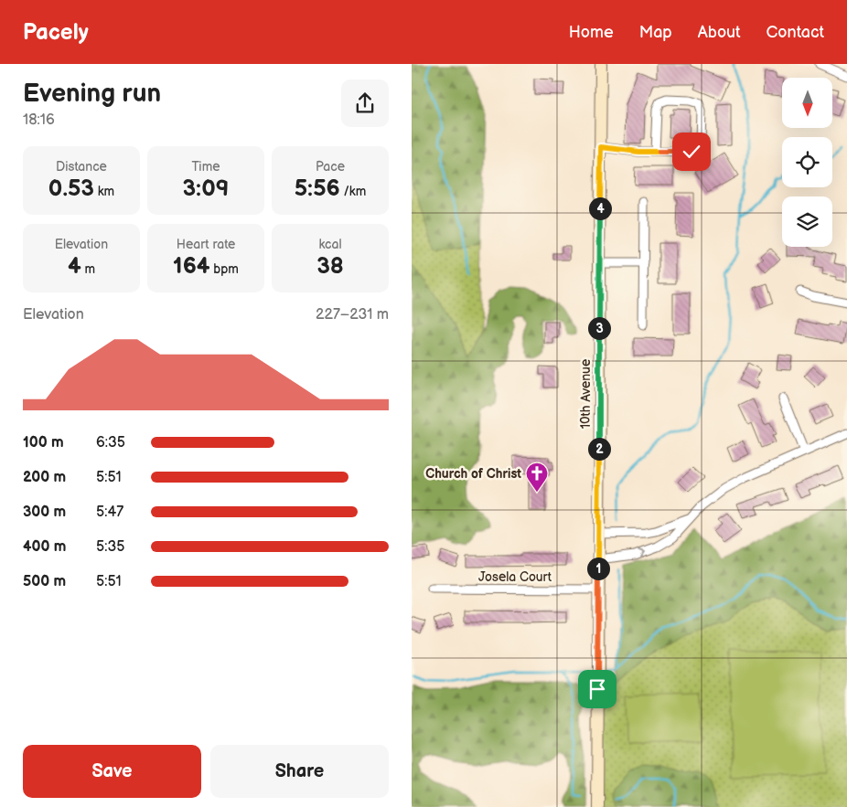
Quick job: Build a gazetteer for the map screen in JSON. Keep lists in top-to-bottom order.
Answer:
{
  "streets": {
    "street": ["10th Avenue", "Josela Court"]
  },
  "crossings": [
    ["10th Avenue", "Josela Court"]
  ],
  "places": {
    "church": ["Church of Christ"]
  },
  "north": "bottom",
  "page": {
    "header": "Pacely",
    "nav": [
      "Home",
      "Map",
      "About",
      "Contact"
    ],
    "heading": ["Evening run", "18:16"],
    "stats": [
      ["Distance", "0.53 km"],
      ["Time", "3:09"],
      ["Pace", "5:56 /km"],
      ["Elevation", "4 m"],
      ["Heart rate", "164 bpm"],
      ["kcal", "38"]
    ],
    "pins": [
      "4",
      "3",
      "2",
      "1"
    ],
    "chart": ["Elevation", "227–231 m"],
    "list": [
      {
        "name": "100 m",
        "note": "6:35"
      },
      {
        "name": "200 m",
        "note": "5:51"
      },
      {
        "name": "300 m",
        "note": "5:47"
      },
      {
        "name": "400 m",
        "note": "5:35"
      },
      {
        "name": "500 m",
        "note": "5:51"
      }
    ],
    "buttons": ["Save", "Share"]
  }
}
